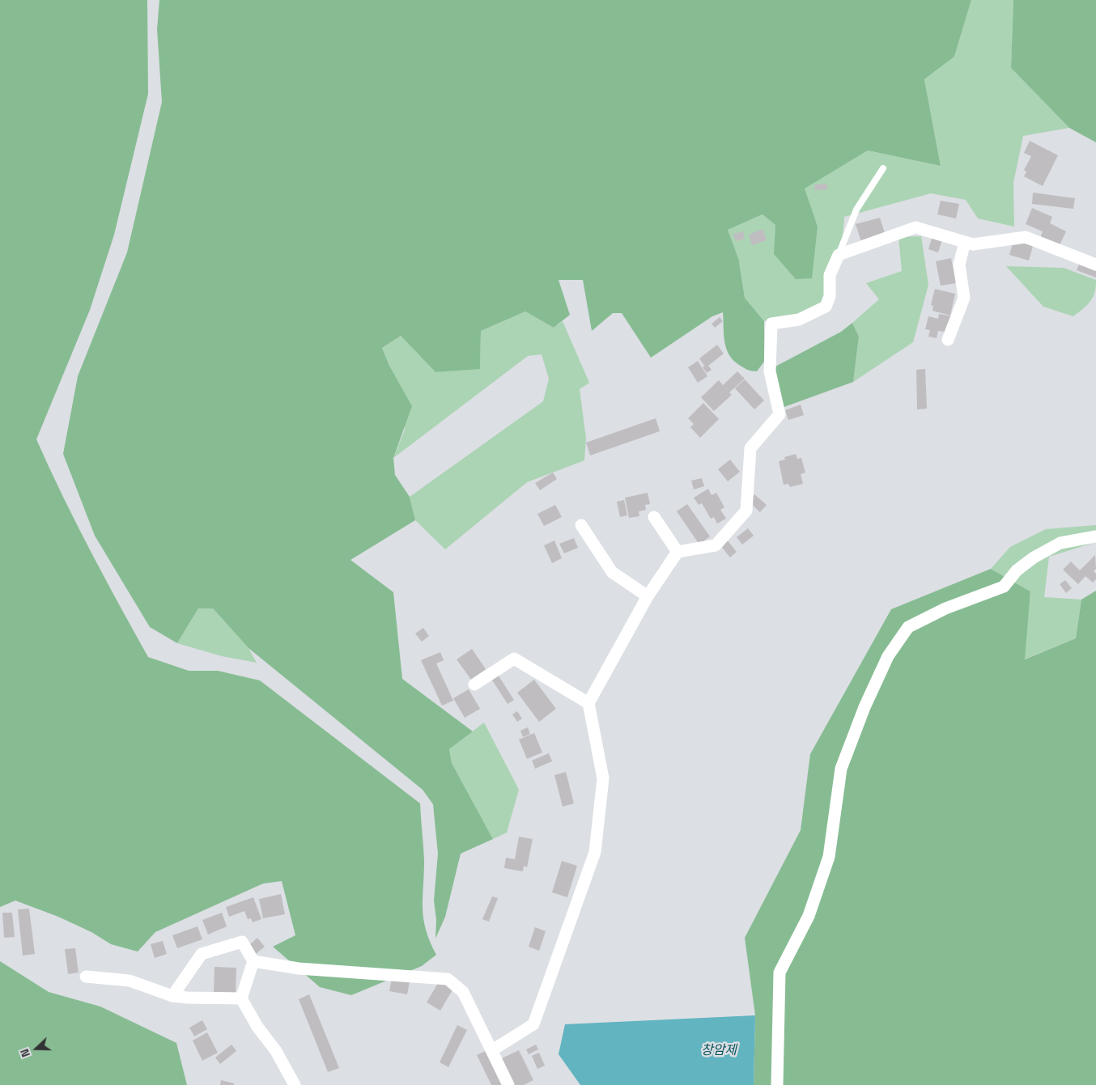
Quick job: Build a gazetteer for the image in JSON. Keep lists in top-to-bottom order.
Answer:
{
  "water": ["창암제"],
  "north": "left"
}
